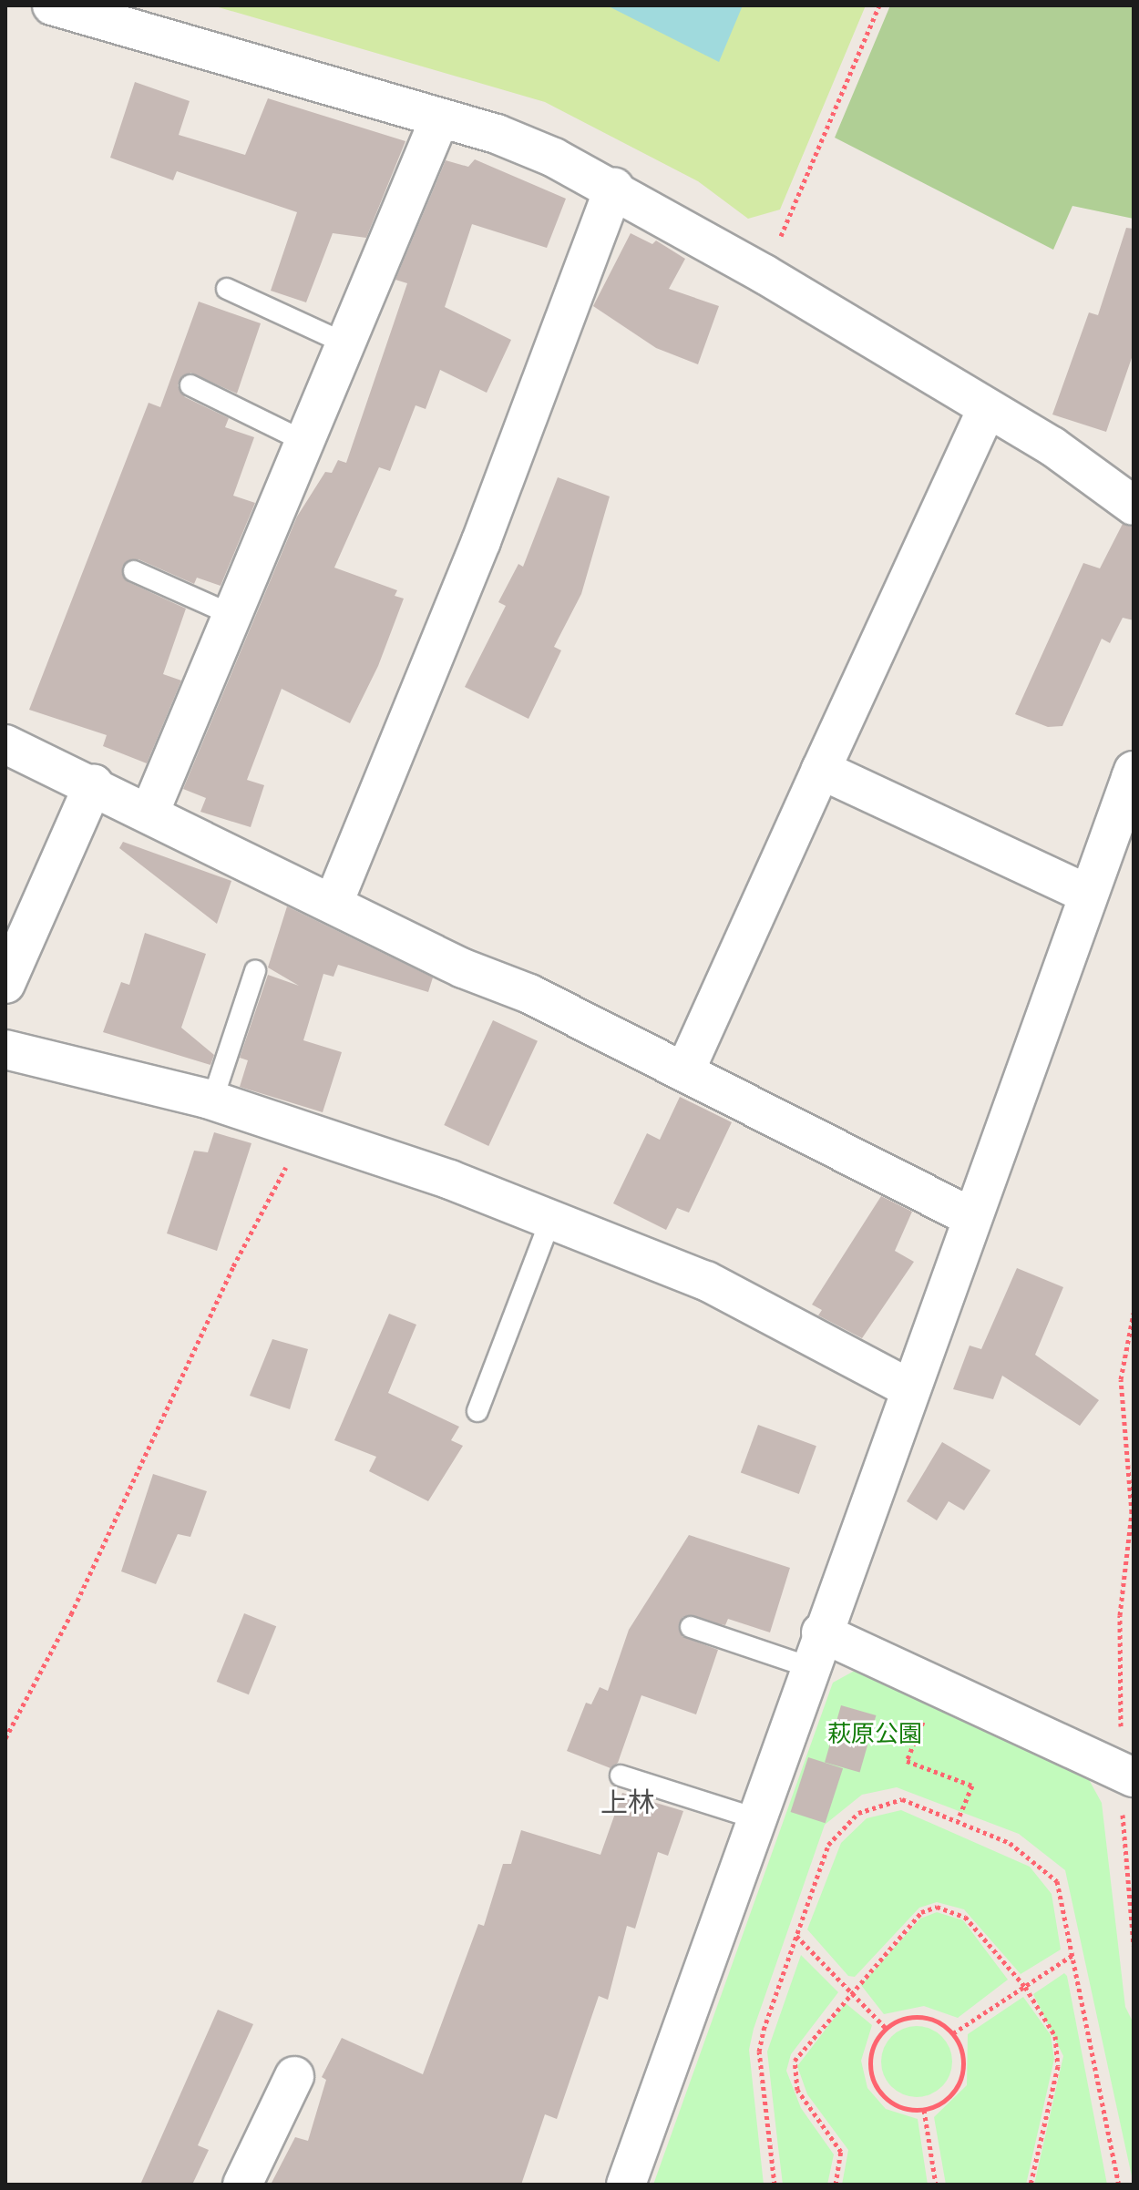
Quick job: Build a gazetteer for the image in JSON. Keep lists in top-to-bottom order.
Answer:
{
  "districts": ["上林"],
  "parks": ["萩原公園"]
}
